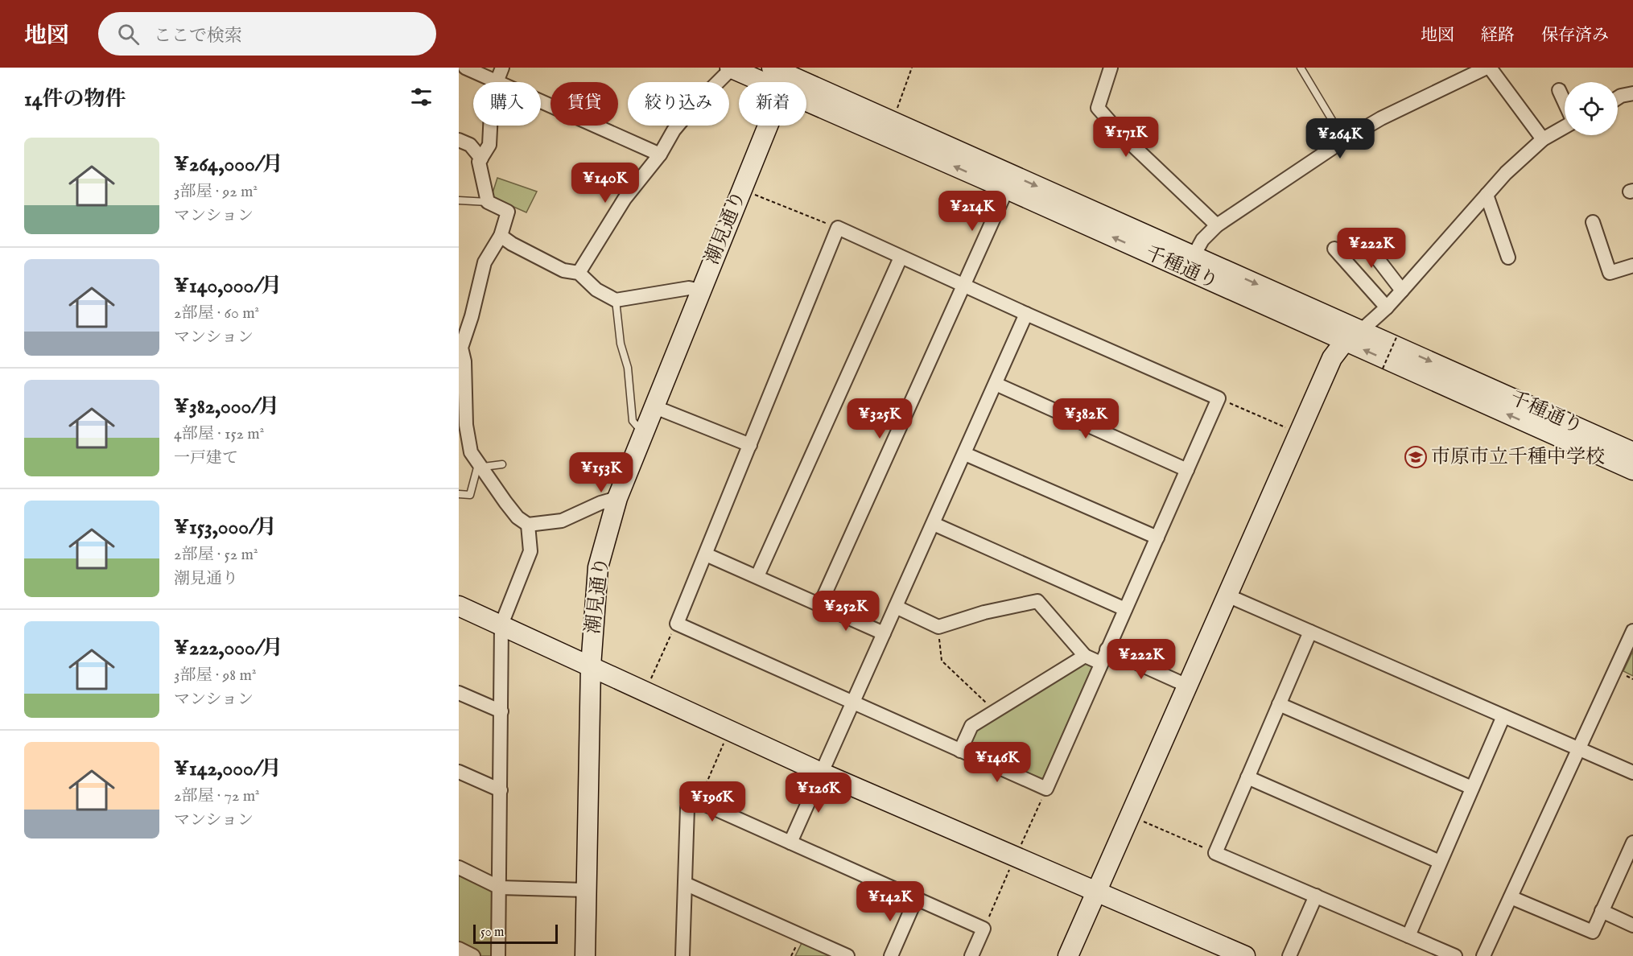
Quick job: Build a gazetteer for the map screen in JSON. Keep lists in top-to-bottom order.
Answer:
{
  "streets": {
    "street": ["潮見通り", "千種通り"]
  },
  "crossings": [
    ["潮見通り", "千種通り"]
  ],
  "places": {
    "school or university": ["市原市立千種中学校"]
  },
  "scale_bar": "50 m",
  "page": {
    "header": "地図",
    "search": "ここで検索",
    "nav": ["地図", "経路", "保存済み"],
    "heading": "14件の物件",
    "chip": [
      "購入",
      "賃貸",
      "絞り込み",
      "新着"
    ],
    "price": [
      "¥171K",
      "¥264K",
      "¥140K",
      "¥214K",
      "¥222K",
      "¥325K",
      "¥382K",
      "¥153K",
      "¥252K",
      "¥222K",
      "¥146K",
      "¥126K",
      "¥196K",
      "¥142K"
    ],
    "list": [
      {
        "name": "¥264,000/月",
        "note": "3部屋 · 92 m² · マンション"
      },
      {
        "name": "¥140,000/月",
        "note": "2部屋 · 60 m² · マンション"
      },
      {
        "name": "¥382,000/月",
        "note": "4部屋 · 152 m² · 一戸建て"
      },
      {
        "name": "¥153,000/月",
        "note": "2部屋 · 52 m² · 潮見通り"
      },
      {
        "name": "¥222,000/月",
        "note": "3部屋 · 98 m² · マンション"
      },
      {
        "name": "¥142,000/月",
        "note": "2部屋 · 72 m² · マンション"
      }
    ],
    "scale": "50 m"
  }
}
